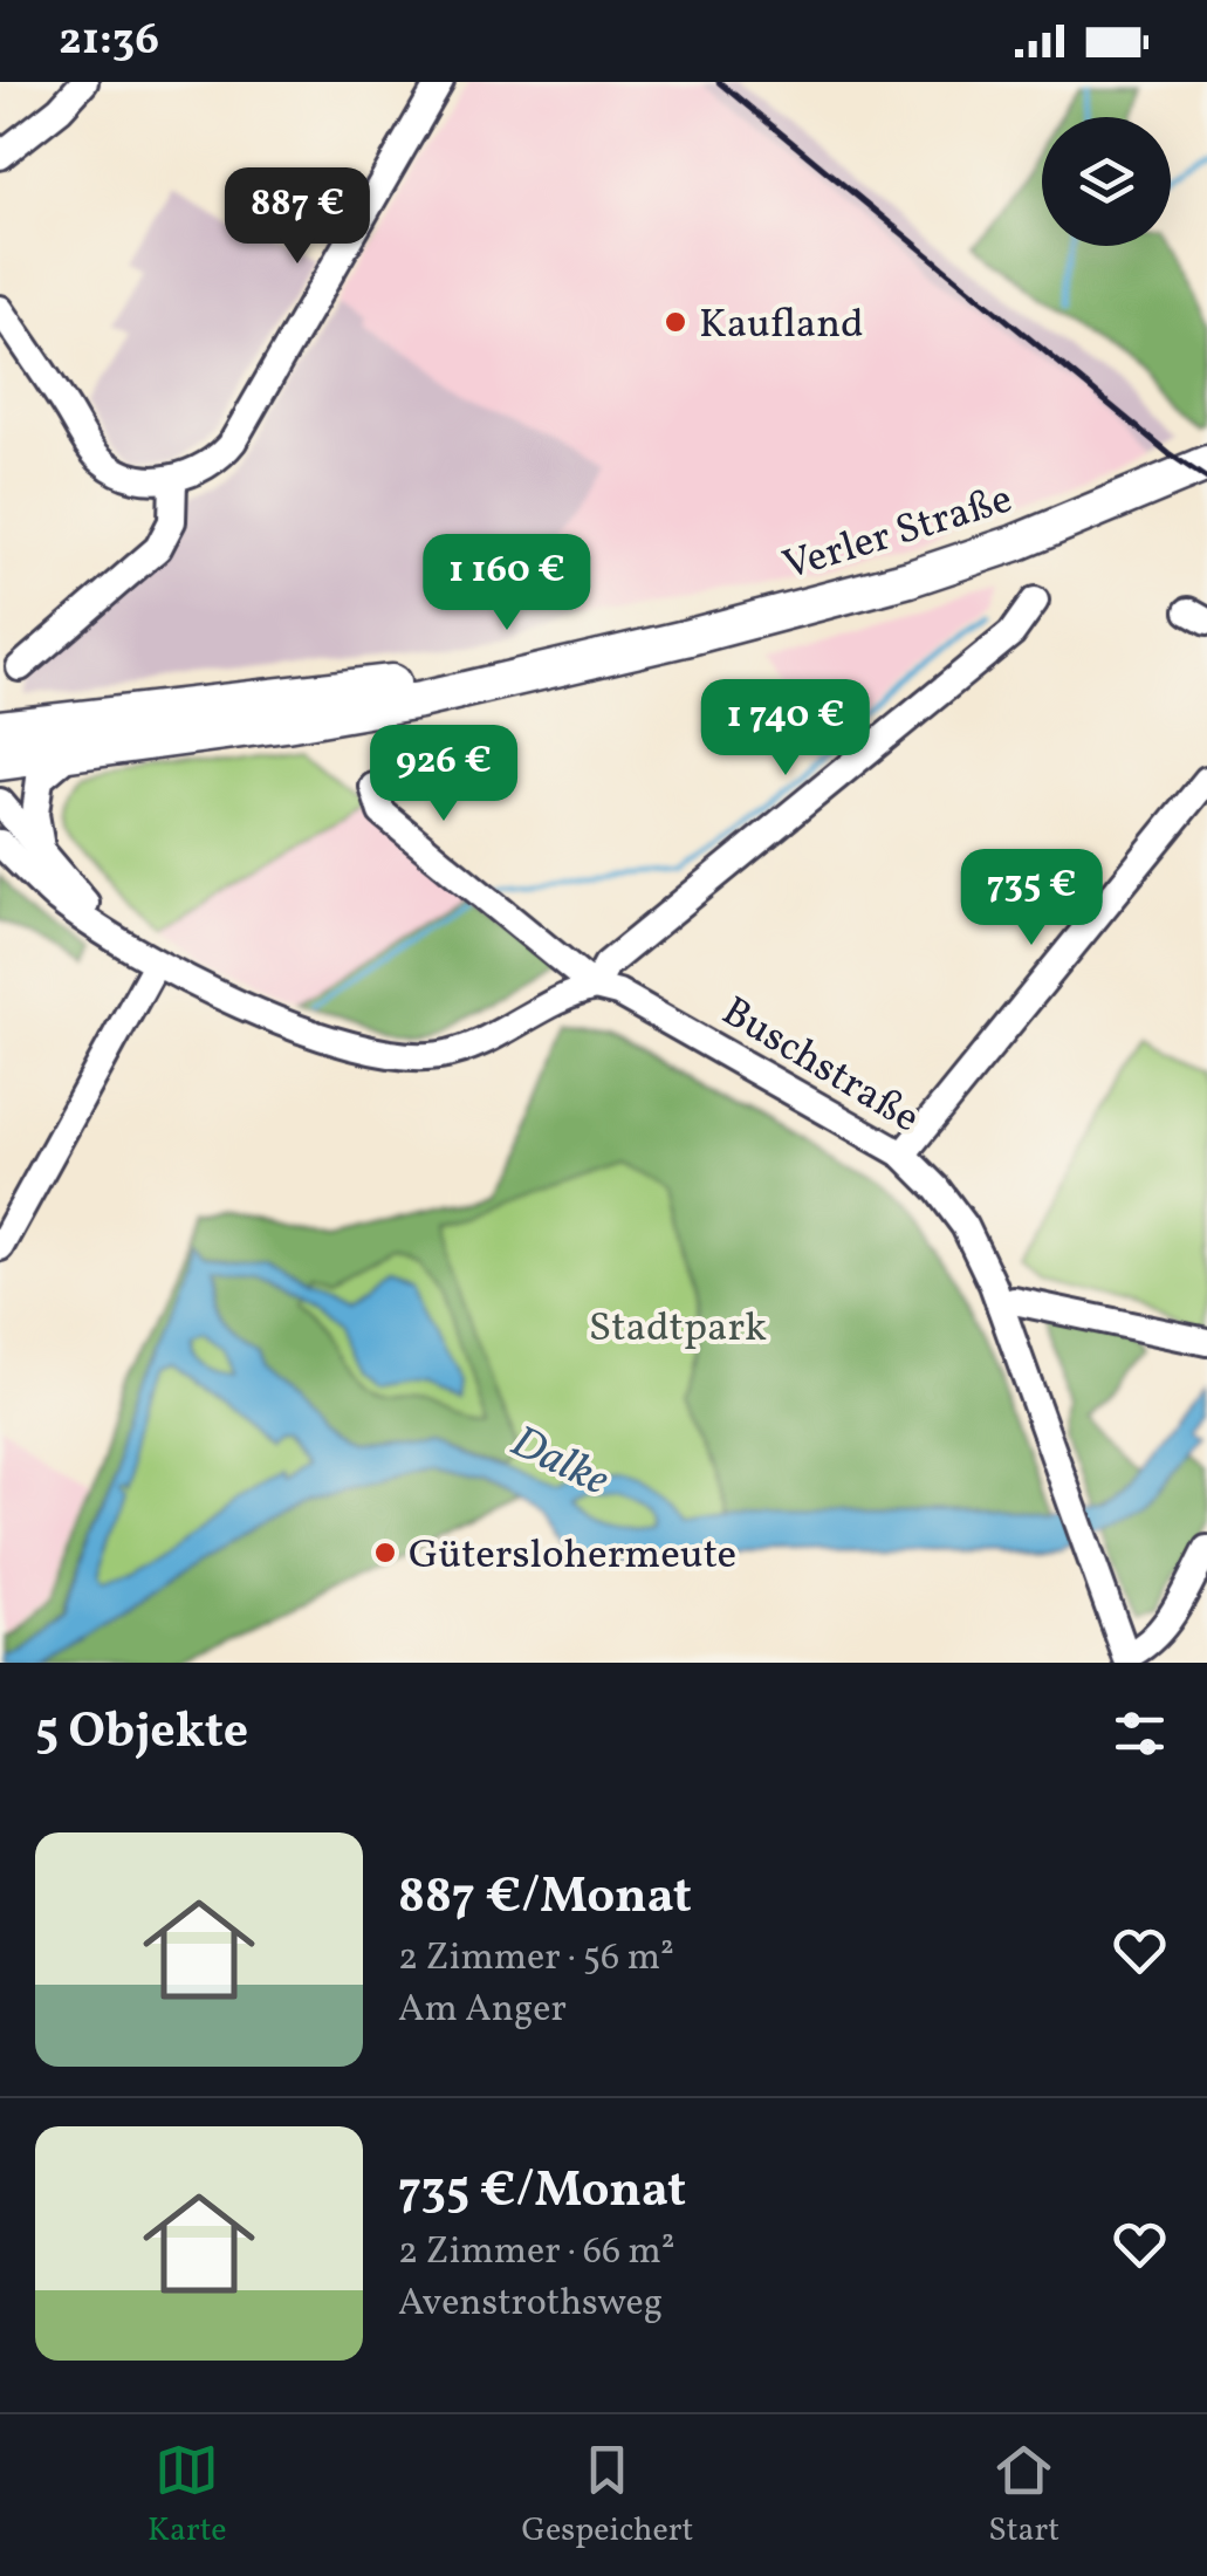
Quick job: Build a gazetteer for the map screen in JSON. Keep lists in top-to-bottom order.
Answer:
{
  "streets": {
    "main road": ["Verler Straße"],
    "street": ["Buschstraße"]
  },
  "water": ["Dalke"],
  "parks": ["Stadtpark"],
  "places": ["Kaufland", "Güterslohermeute"],
  "page": {
    "status": "21:36",
    "price": [
      "887 €",
      "1 160 €",
      "1 740 €",
      "926 €",
      "735 €"
    ],
    "heading": "5 Objekte",
    "list": [
      {
        "name": "887 €/Monat",
        "note": "2 Zimmer · 56 m² · Am Anger"
      },
      {
        "name": "735 €/Monat",
        "note": "2 Zimmer · 66 m² · Avenstrothsweg"
      }
    ],
    "tabs": ["Karte", "Gespeichert", "Start"]
  }
}
